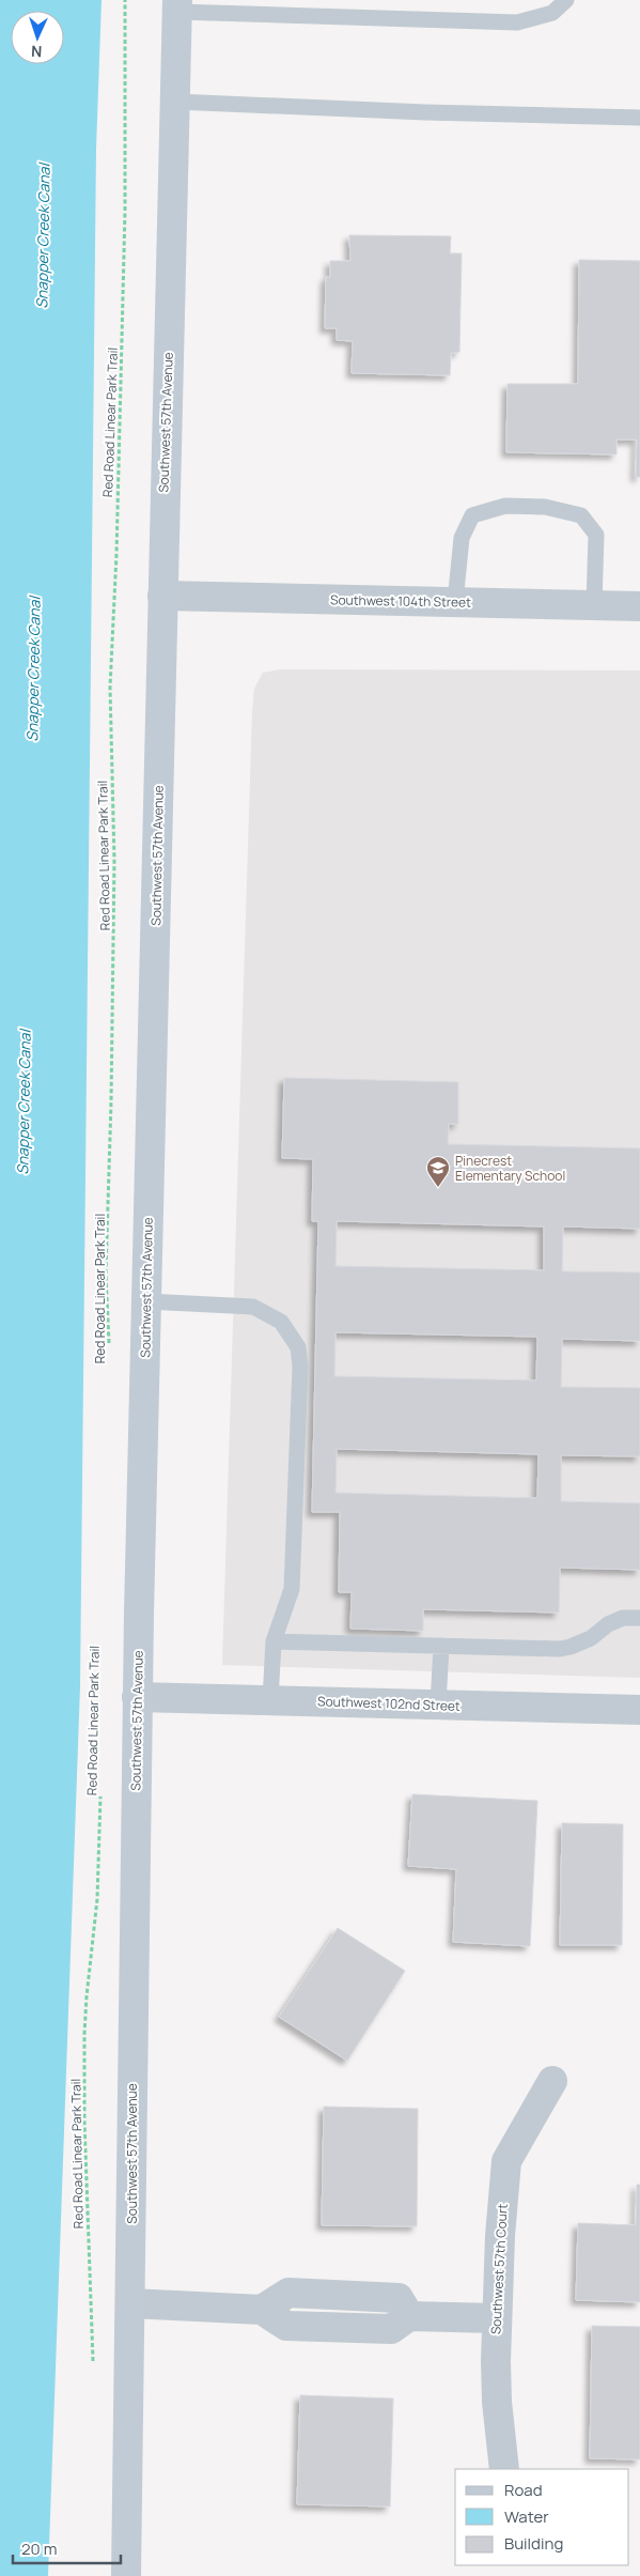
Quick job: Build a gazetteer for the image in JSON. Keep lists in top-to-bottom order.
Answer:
{
  "streets": {
    "main road": ["Southwest 57th Avenue"],
    "street": ["Southwest 104th Street", "Southwest 102nd Street", "Southwest 57th Court"],
    "path": ["Red Road Linear Park Trail"]
  },
  "crossings": [
    ["Southwest 57th Avenue", "Southwest 104th Street"],
    ["Southwest 57th Avenue", "Southwest 102nd Street"]
  ],
  "water": ["Snapper Creek Canal"],
  "places": {
    "school or university": ["Pinecrest Elementary School"]
  },
  "legend": ["Road", "Water", "Building"],
  "scale_bar": "20 m",
  "north": "bottom"
}
